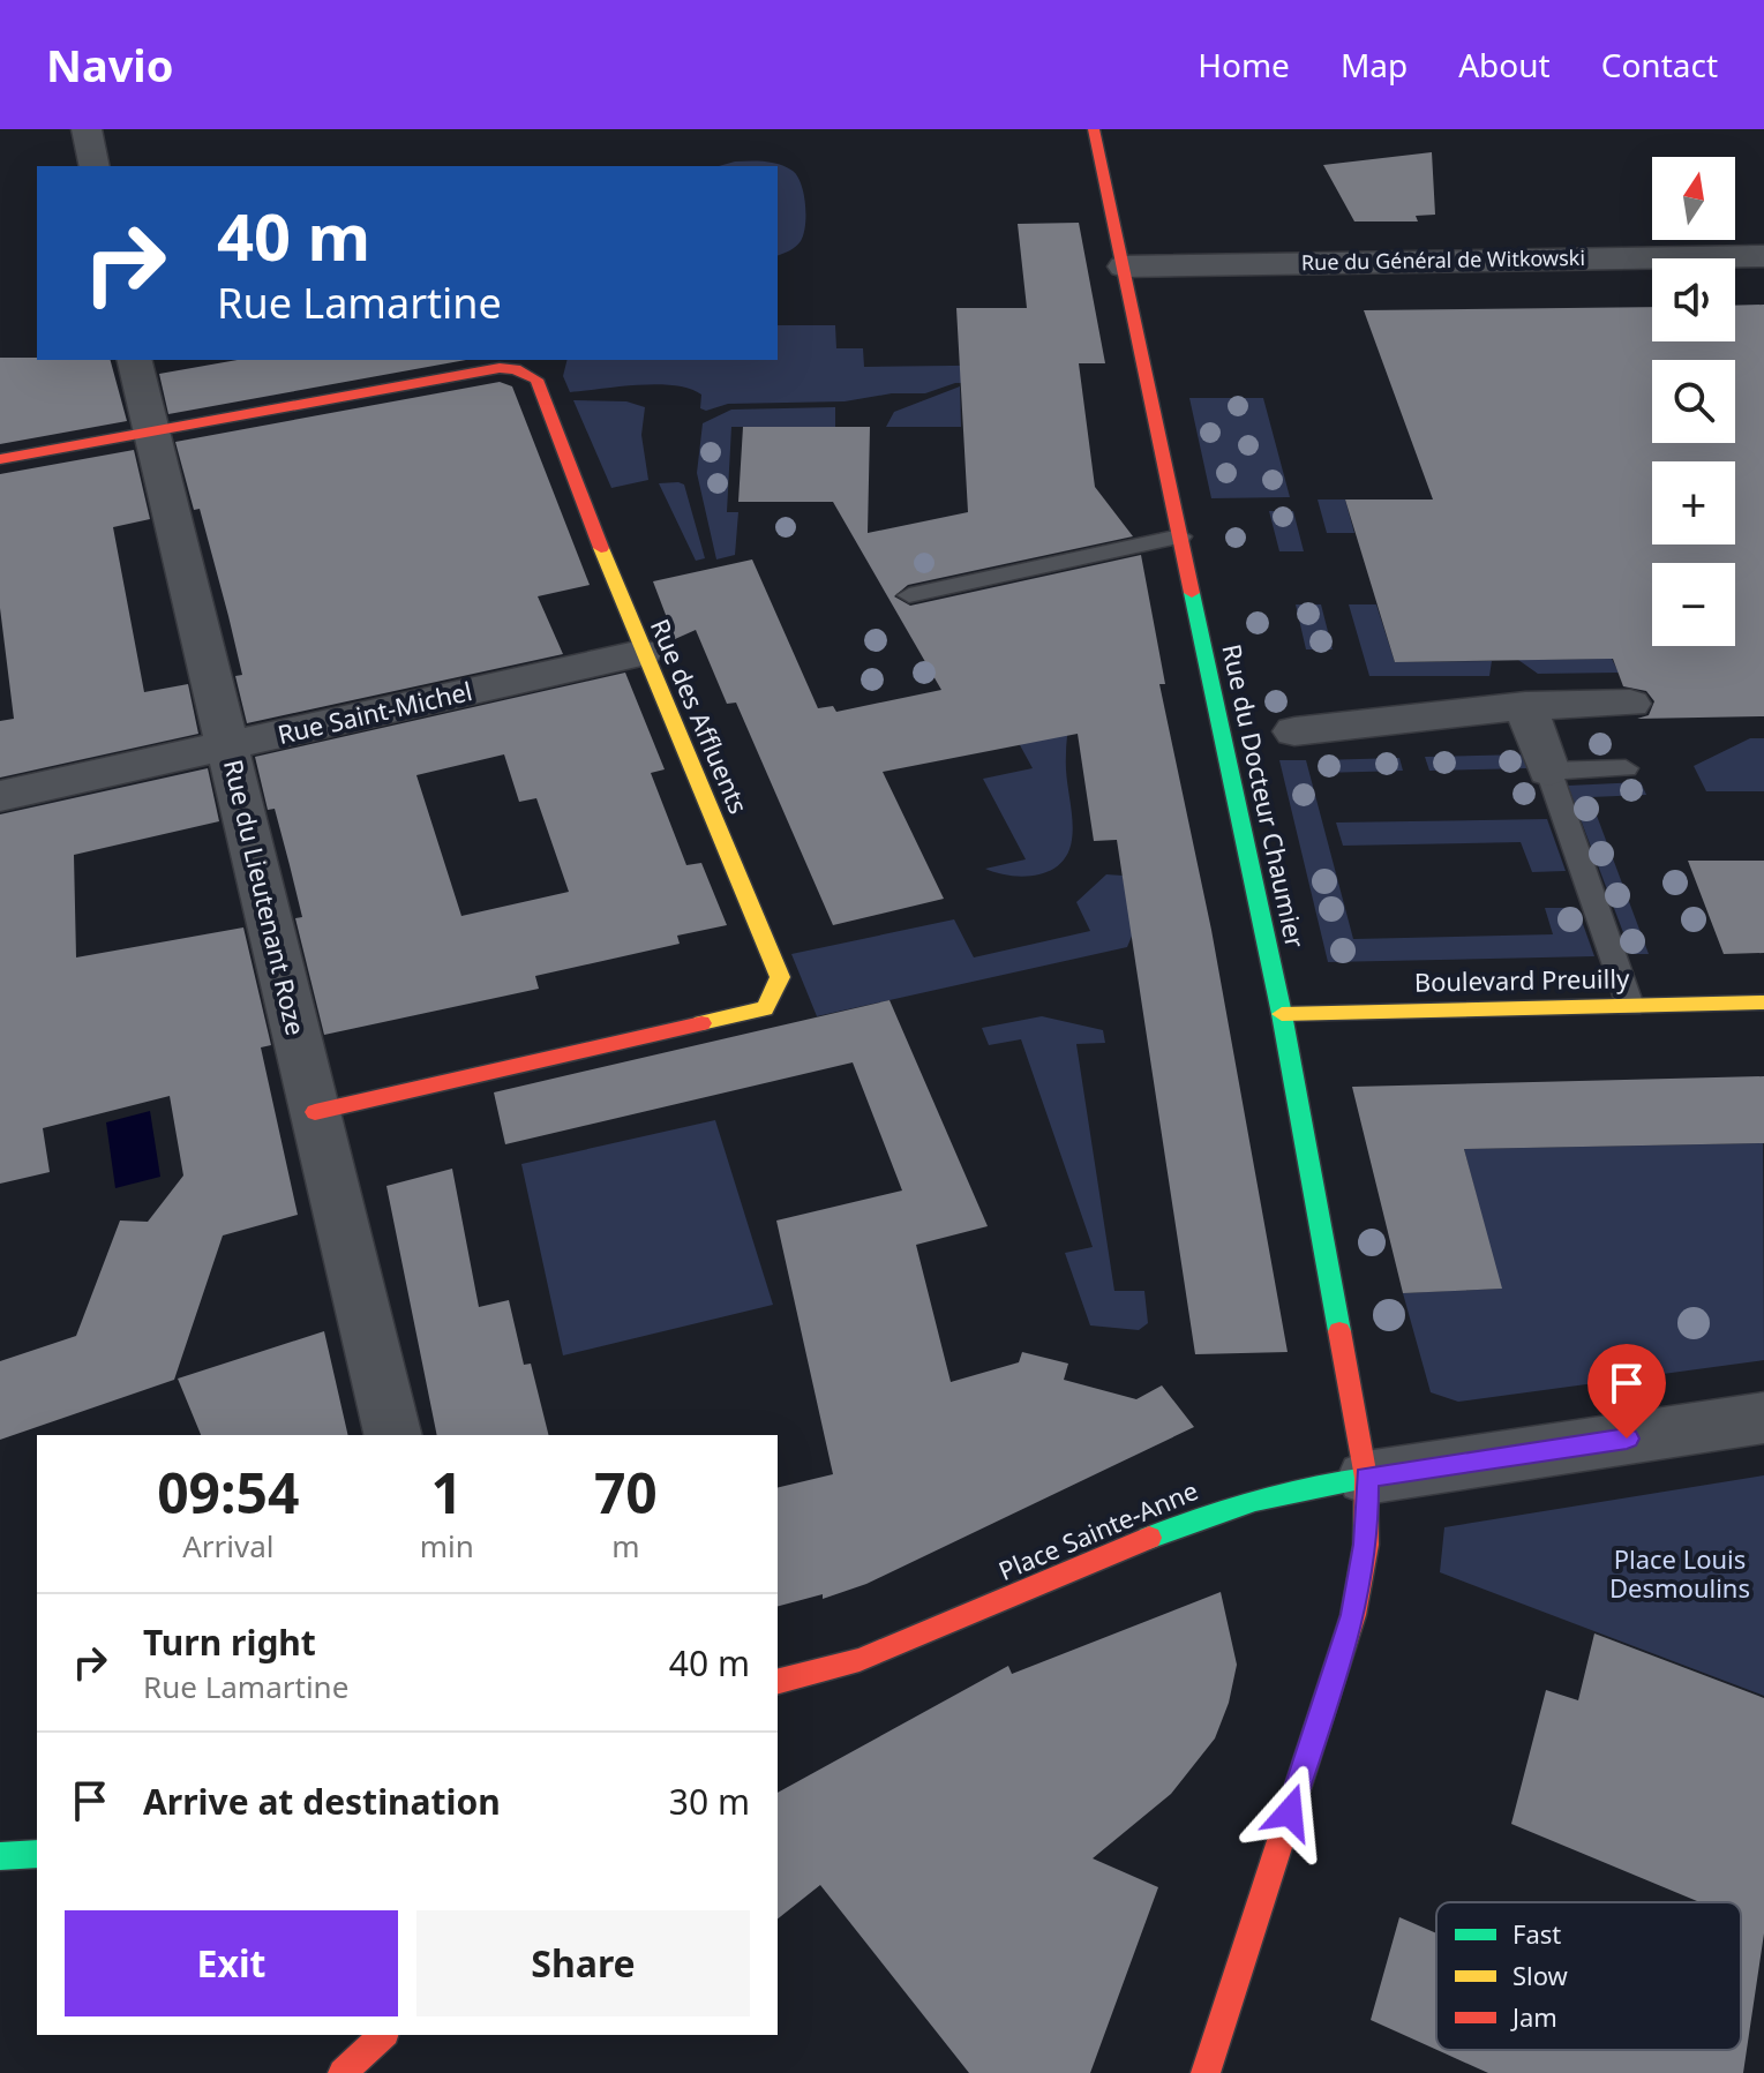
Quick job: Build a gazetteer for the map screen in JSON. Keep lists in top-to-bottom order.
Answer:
{
  "streets": {
    "street": [
      "Rue du Général de Witkowski",
      "Rue Saint-Michel",
      "Rue des Affluents",
      "Rue du Docteur Chaumier",
      "Rue du Lieutenant Roze",
      "Boulevard Preuilly",
      "Place Sainte-Anne"
    ]
  },
  "crossings": [
    ["Rue du Général de Witkowski", "Rue du Docteur Chaumier"],
    ["Rue Saint-Michel", "Rue des Affluents"],
    ["Rue Saint-Michel", "Rue du Lieutenant Roze"],
    ["Rue des Affluents", "Rue du Lieutenant Roze"],
    ["Rue du Docteur Chaumier", "Boulevard Preuilly"],
    ["Rue du Docteur Chaumier", "Place Sainte-Anne"]
  ],
  "parks": ["Place Louis Desmoulins"],
  "legend": ["Fast", "Slow", "Jam"],
  "north": "top",
  "page": {
    "header": "Navio",
    "nav": [
      "Home",
      "Map",
      "About",
      "Contact"
    ],
    "map_buttons": ["+", "−"],
    "turn": ["40 m", "Rue Lamartine"],
    "eta": [
      "09:54",
      "Arrival",
      "1",
      "min",
      "70",
      "m"
    ],
    "list": [
      {
        "name": "Turn right",
        "note": "Rue Lamartine",
        "value": "40 m"
      },
      {
        "name": "Arrive at destination",
        "value": "30 m"
      }
    ],
    "buttons": ["Exit", "Share"]
  }
}
